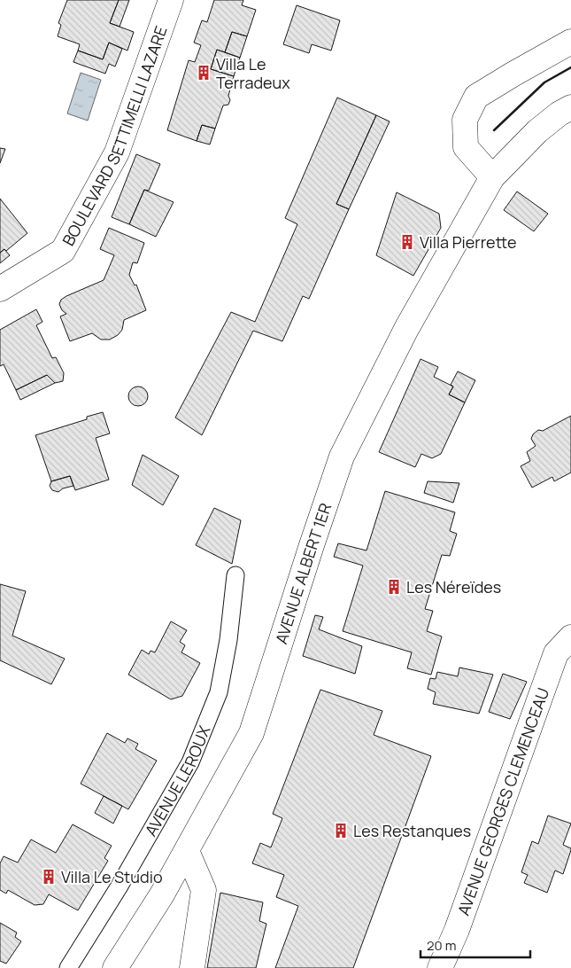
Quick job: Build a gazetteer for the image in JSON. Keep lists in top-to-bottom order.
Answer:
{
  "streets": {
    "street": ["BOULEVARD SETTIMELLI LAZARE", "AVENUE ALBERT 1ER", "AVENUE GEORGES CLEMENCEAU"],
    "lane": ["AVENUE LEROUX"]
  },
  "places": {
    "building": [
      "Villa Le Terradeux",
      "Villa Pierrette",
      "Les Néreïdes",
      "Les Restanques",
      "Villa Le Studio"
    ]
  },
  "scale_bar": "20 m"
}
